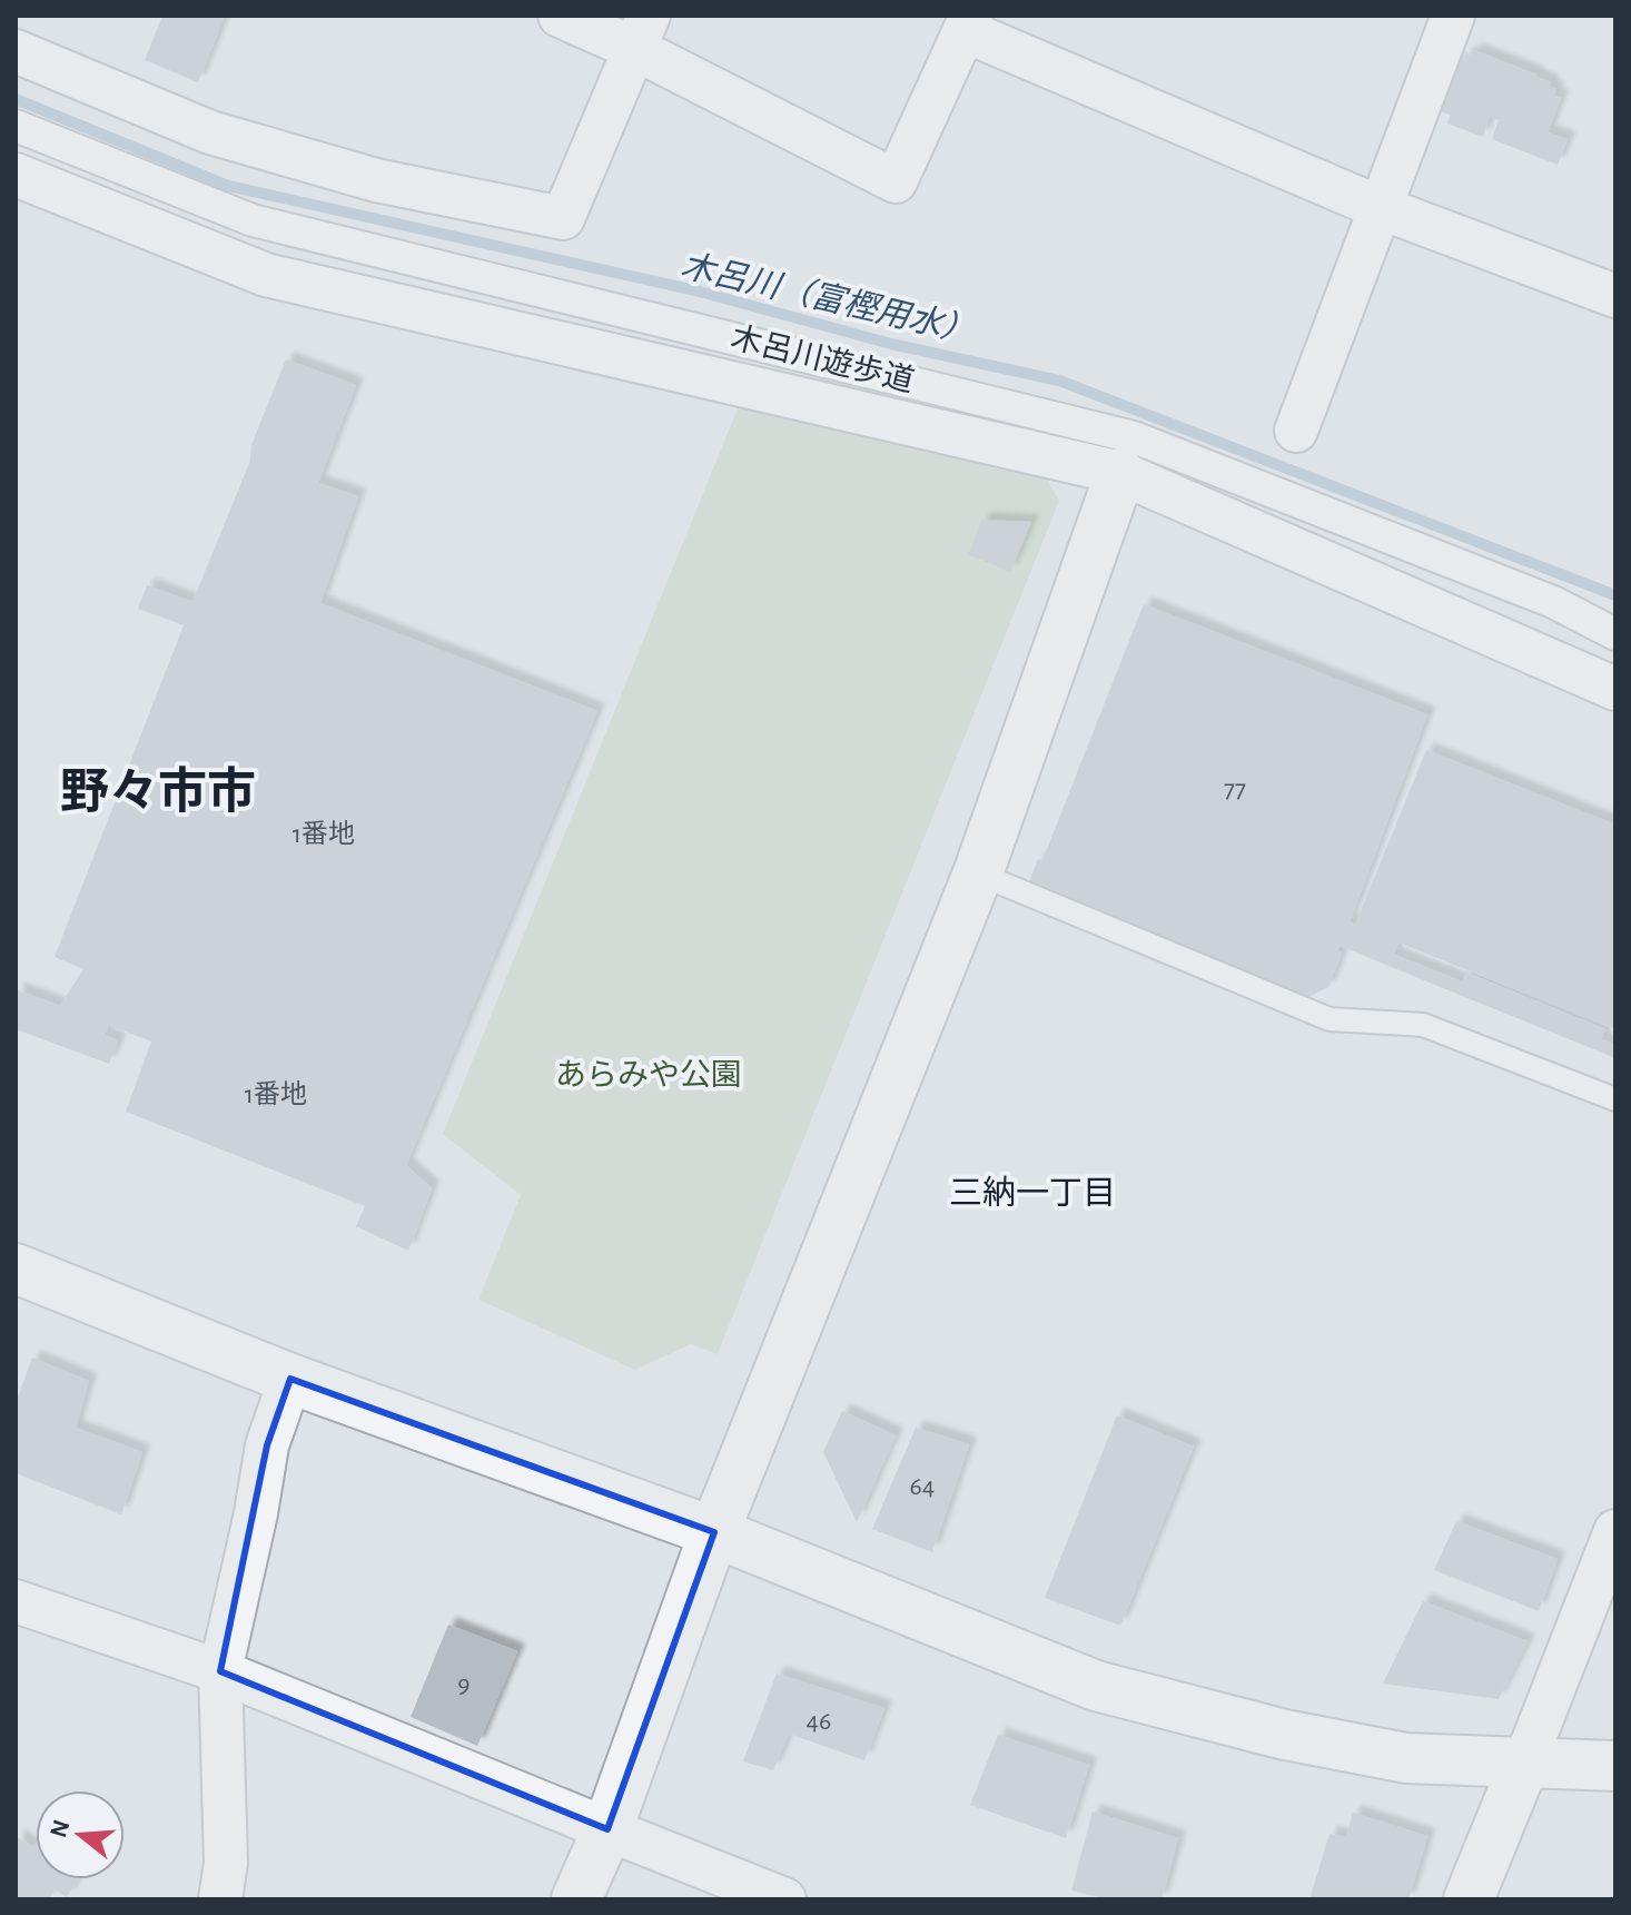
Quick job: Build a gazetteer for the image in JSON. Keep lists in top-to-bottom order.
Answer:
{
  "streets": {
    "street": ["木呂川遊歩道"]
  },
  "districts": ["野々市市", "三納一丁目"],
  "water": ["木呂川（富樫用水）"],
  "parks": ["あらみや公園"],
  "house_numbers": [
    "77",
    "1番地",
    "1番地",
    "64",
    "9",
    "46"
  ],
  "north": "left"
}
